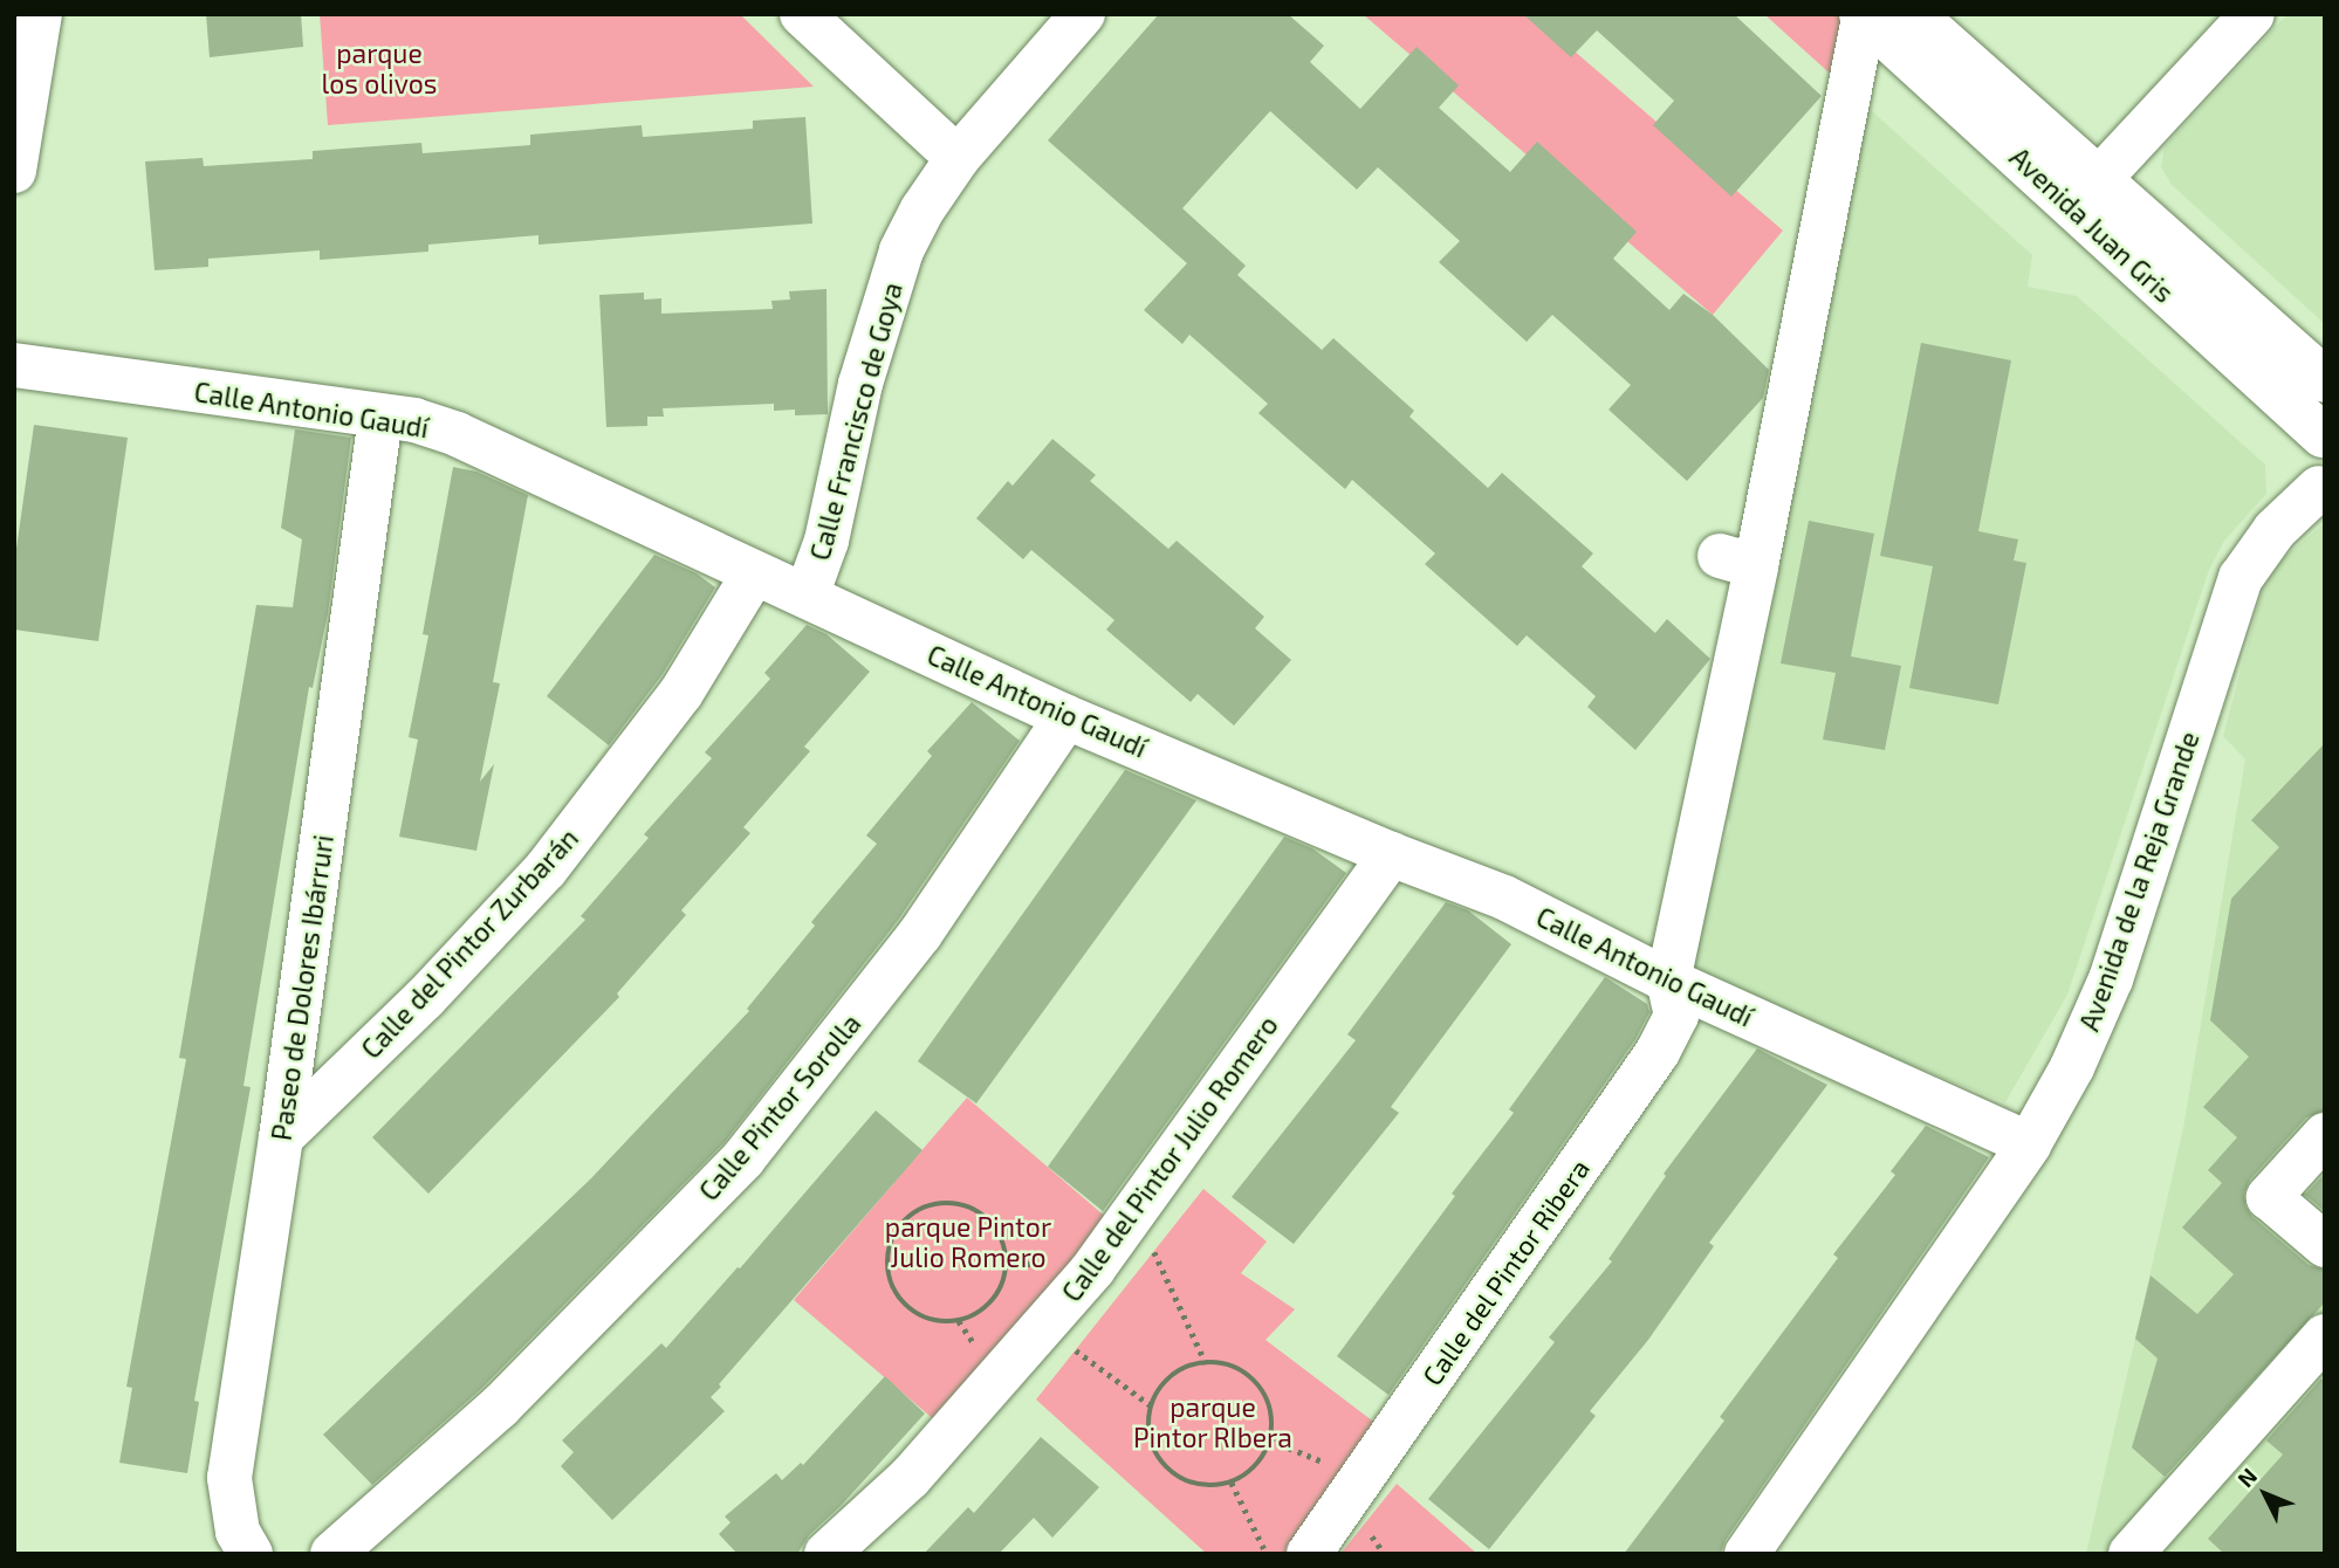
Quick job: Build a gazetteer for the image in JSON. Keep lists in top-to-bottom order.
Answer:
{
  "streets": {
    "street": [
      "Avenida Juan Gris",
      "Calle Antonio Gaudí",
      "Calle Francisco de Goya",
      "Avenida de la Reja Grande",
      "Calle del Pintor Zurbarán",
      "Paseo de Dolores Ibárruri",
      "Calle Pintor Sorolla",
      "Calle del Pintor Julio Romero",
      "Calle del Pintor Ribera"
    ]
  },
  "crossings": [
    ["Avenida Juan Gris", "Avenida de la Reja Grande"],
    ["Calle Antonio Gaudí", "Calle Francisco de Goya"],
    ["Calle Antonio Gaudí", "Avenida de la Reja Grande"],
    ["Calle Antonio Gaudí", "Calle del Pintor Zurbarán"],
    ["Calle Antonio Gaudí", "Paseo de Dolores Ibárruri"],
    ["Calle Antonio Gaudí", "Calle Pintor Sorolla"],
    ["Calle Antonio Gaudí", "Calle del Pintor Julio Romero"],
    ["Calle Antonio Gaudí", "Calle del Pintor Ribera"],
    ["Calle del Pintor Zurbarán", "Paseo de Dolores Ibárruri"]
  ],
  "parks": ["parque los olivos", "parque Pintor Julio Romero", "parque Pintor RIbera"],
  "north": "top left"
}
